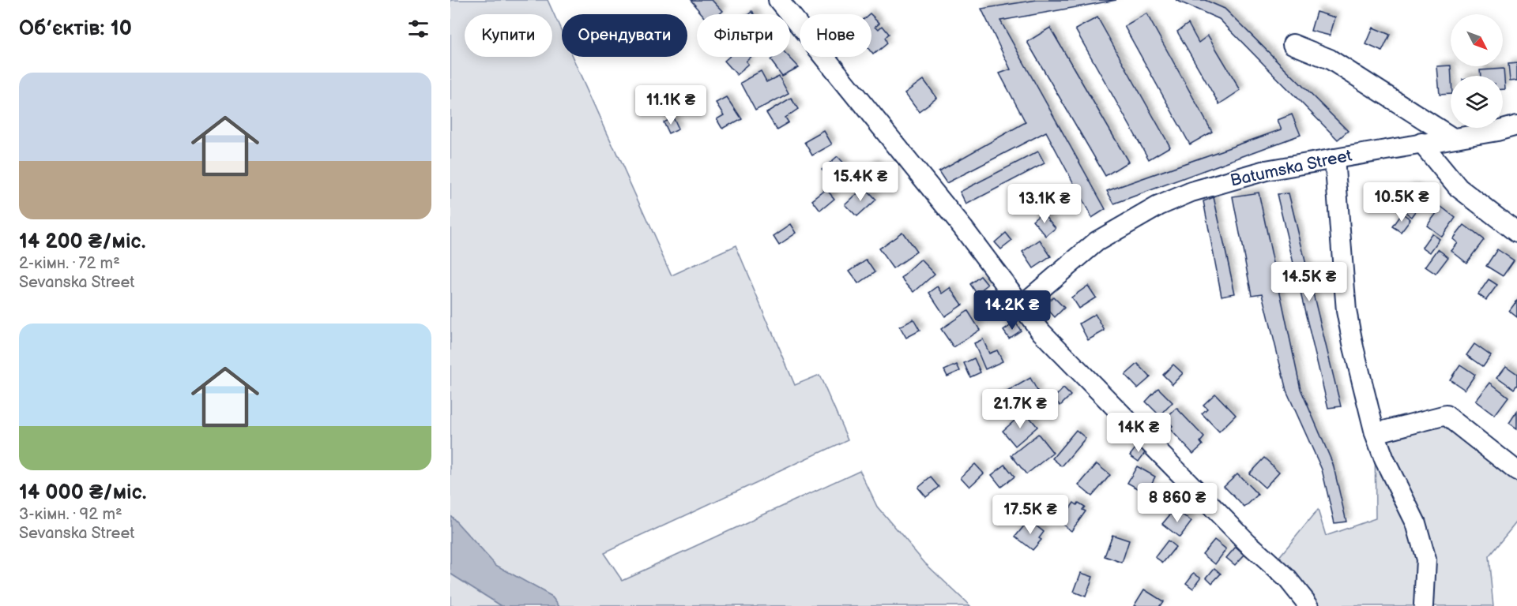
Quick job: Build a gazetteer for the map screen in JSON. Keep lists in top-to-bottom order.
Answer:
{
  "streets": {
    "street": ["Batumska Street"]
  },
  "north": "bottom right",
  "page": {
    "heading": "Об’єктів: 10",
    "chip": [
      "Купити",
      "Орендувати",
      "Фільтри",
      "Нове"
    ],
    "list": [
      {
        "name": "14 200 ₴/міс.",
        "note": "2-кімн. · 72 m² · Sevanska Street"
      },
      {
        "name": "14 000 ₴/міс.",
        "note": "3-кімн. · 92 m² · Sevanska Street"
      }
    ],
    "price": [
      "11.1K ₴",
      "15.4K ₴",
      "10.5K ₴",
      "13.1K ₴",
      "14.5K ₴",
      "14.2K ₴",
      "21.7K ₴",
      "14K ₴",
      "8 860 ₴",
      "17.5K ₴"
    ]
  }
}
